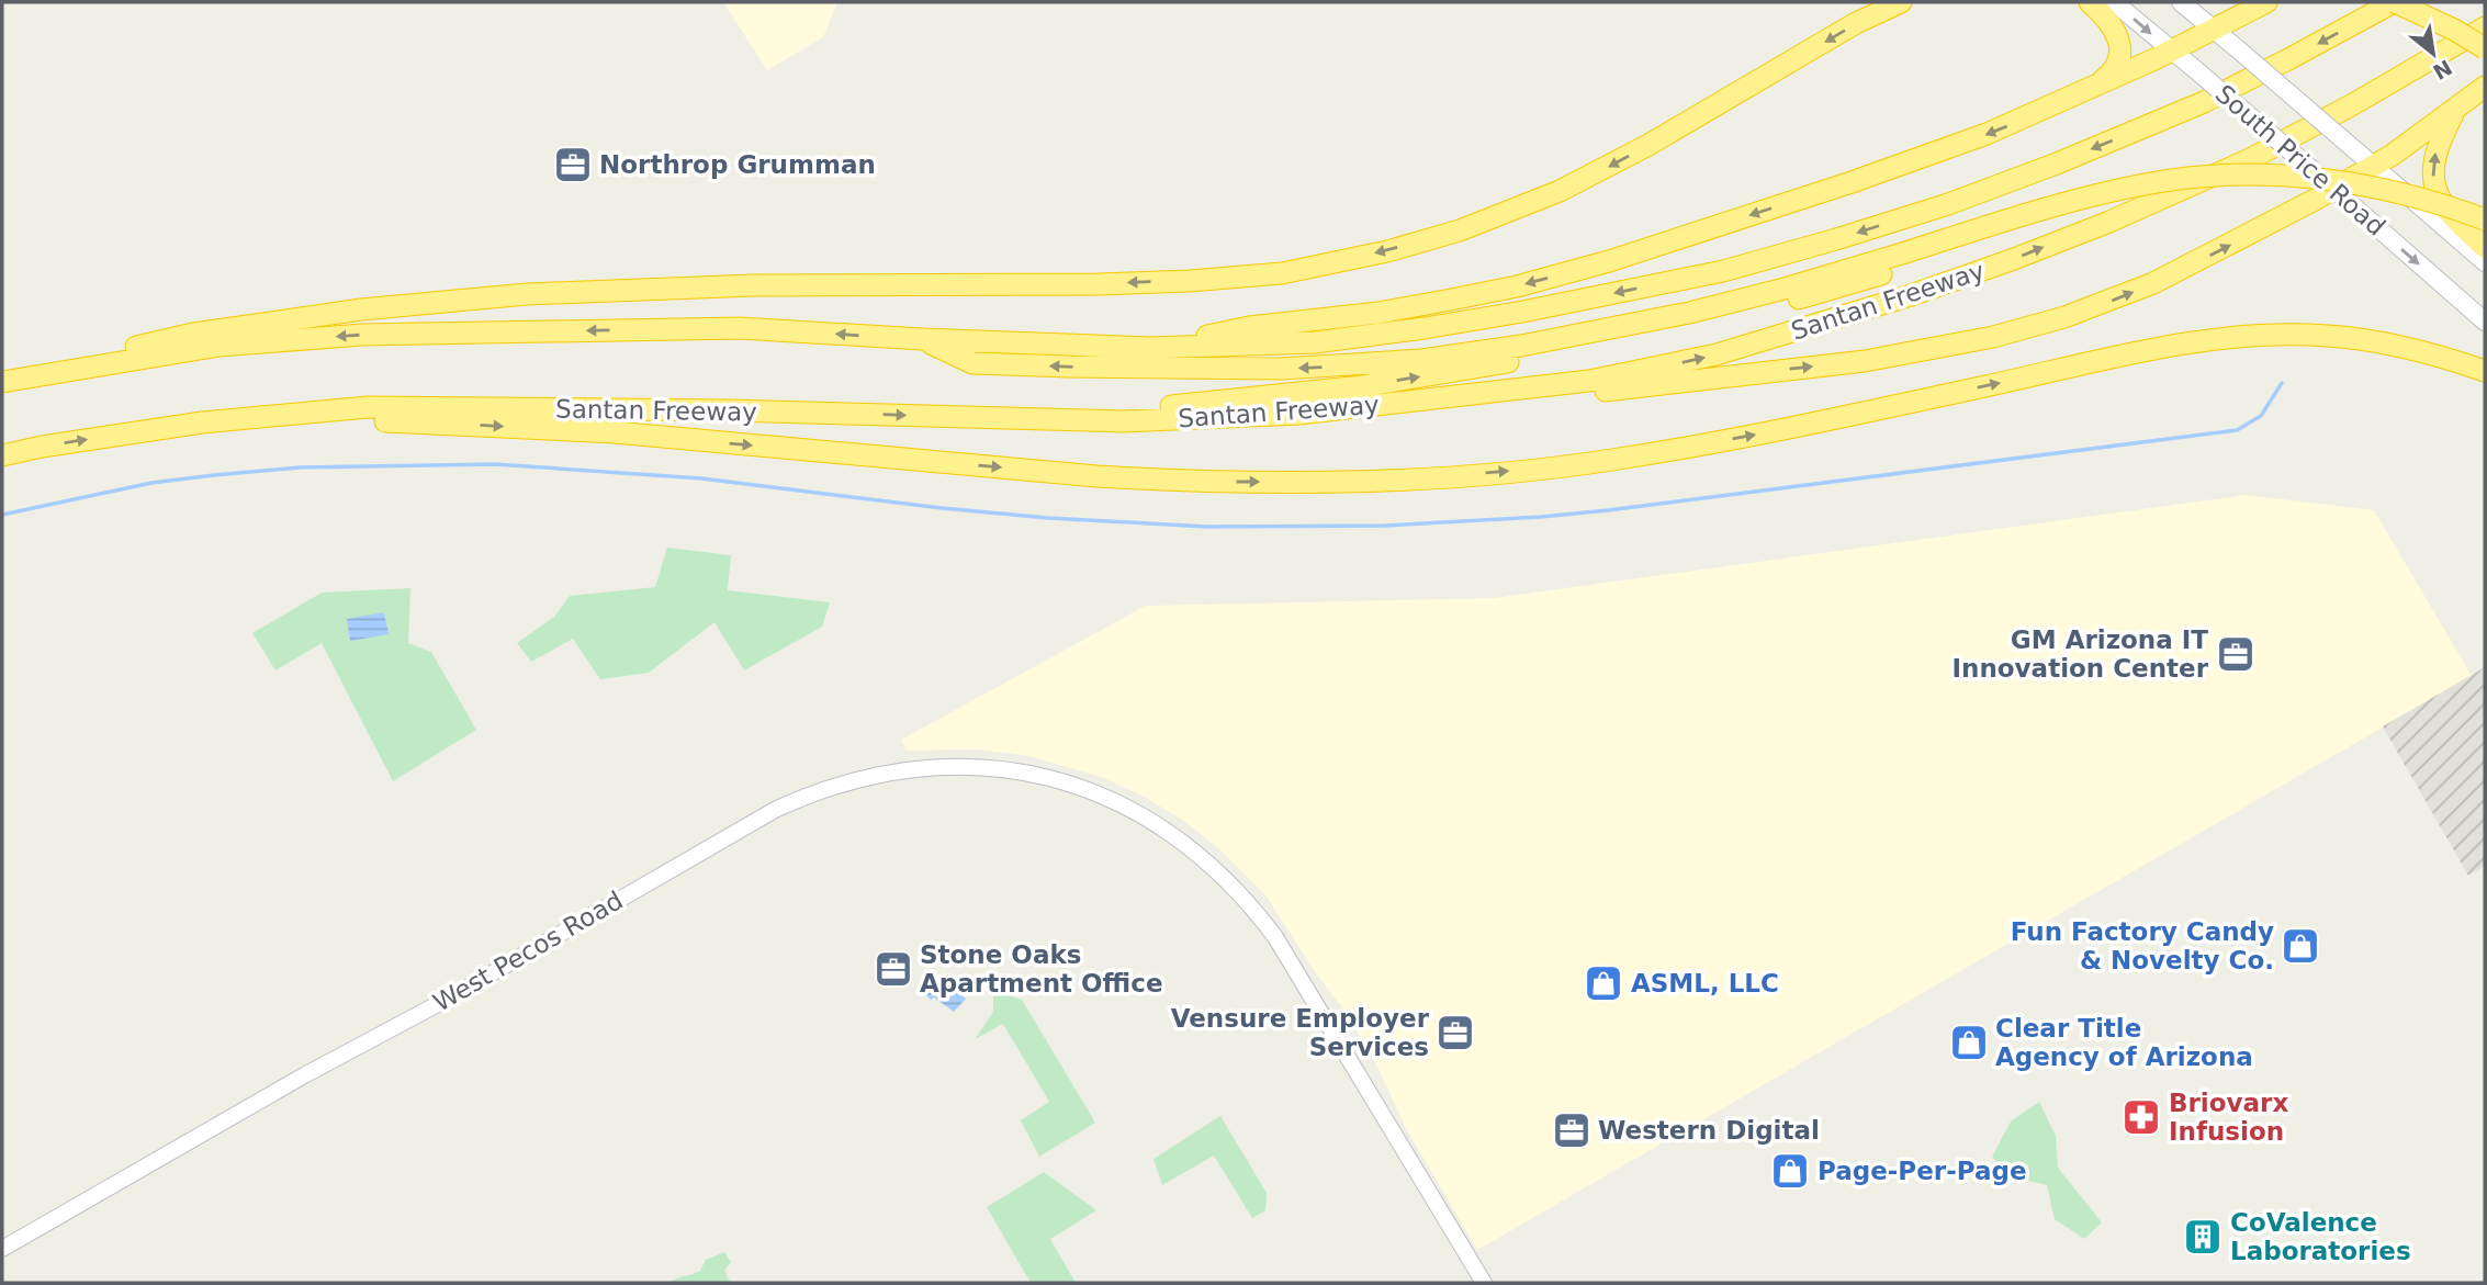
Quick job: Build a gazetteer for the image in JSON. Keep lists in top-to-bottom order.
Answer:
{
  "streets": {
    "highway": ["Santan Freeway"],
    "main road": ["South Price Road"],
    "street": ["West Pecos Road"]
  },
  "places": {
    "office": [
      "Northrop Grumman",
      "GM Arizona IT Innovation Center",
      "Stone Oaks Apartment Office",
      "Vensure Employer Services",
      "Western Digital"
    ],
    "shop": [
      "Fun Factory Candy & Novelty Co.",
      "ASML, LLC",
      "Clear Title Agency of Arizona",
      "Page-Per-Page"
    ],
    "pharmacy": ["Briovarx Infusion"],
    "building": ["CoValence Laboratories"]
  },
  "north": "bottom right"
}
